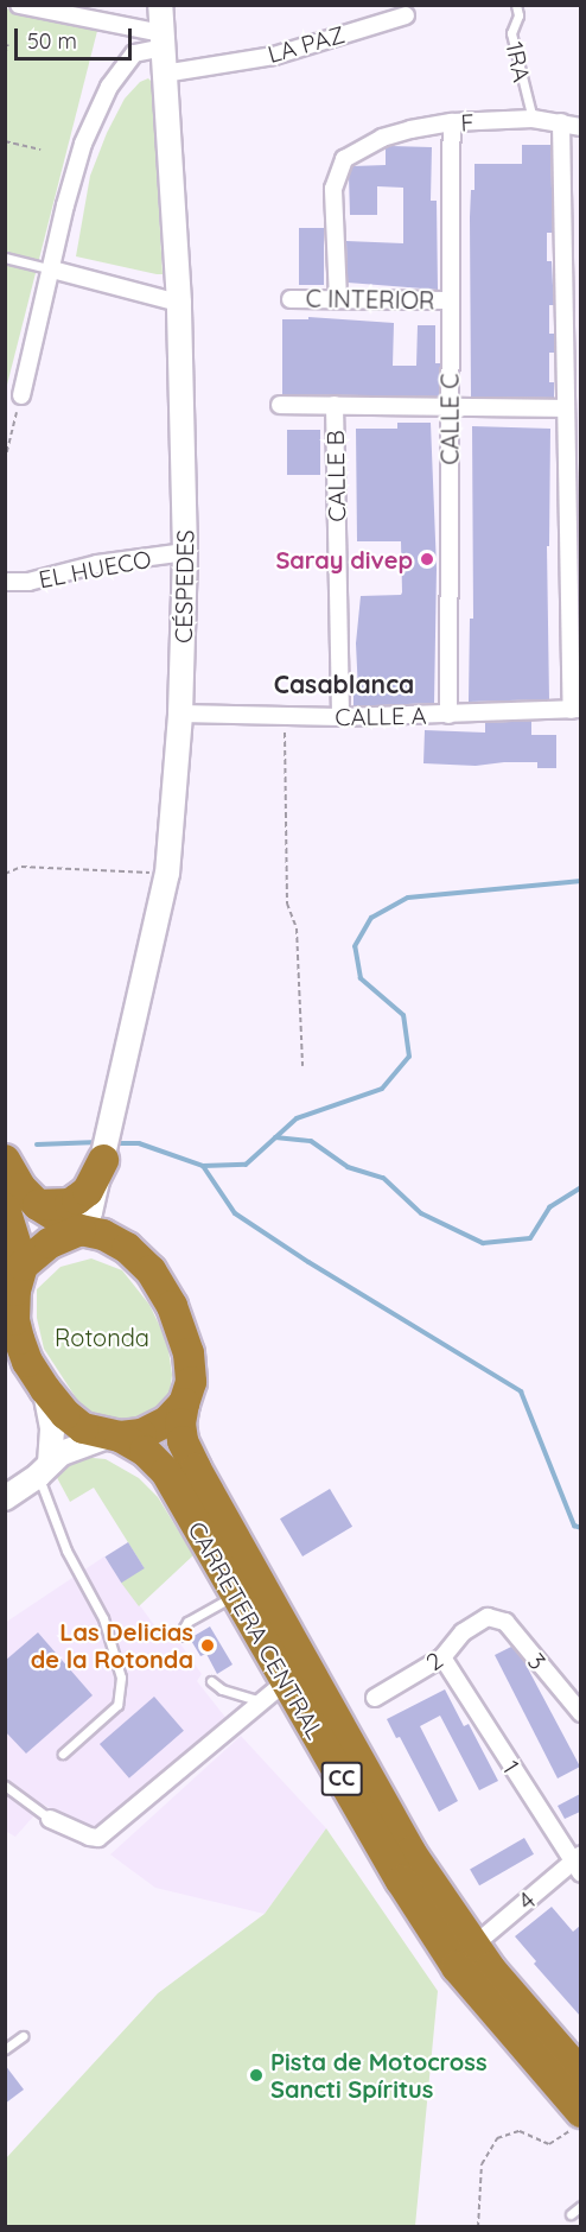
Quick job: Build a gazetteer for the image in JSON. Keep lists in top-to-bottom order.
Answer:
{
  "streets": {
    "highway": ["CARRETERA CENTRAL", "CC"],
    "street": [
      "LA PAZ",
      "F",
      "C INTERIOR",
      "CALLE C",
      "CALLE B",
      "EL HUECO",
      "CÉSPEDES",
      "CALLE A",
      "2",
      "3",
      "1",
      "4"
    ],
    "lane": ["1RA"]
  },
  "crossings": [
    ["LA PAZ", "CÉSPEDES"],
    ["1RA", "F"],
    ["F", "C INTERIOR"],
    ["F", "CALLE C"],
    ["C INTERIOR", "CALLE C"],
    ["CALLE C", "CALLE A"],
    ["CALLE B", "CALLE A"],
    ["EL HUECO", "CÉSPEDES"],
    ["CÉSPEDES", "CALLE A"],
    ["CÉSPEDES", "CARRETERA CENTRAL"],
    ["CÉSPEDES", "CC"],
    ["CARRETERA CENTRAL", "CC"],
    ["CARRETERA CENTRAL", "4"],
    ["2", "3"],
    ["2", "1"],
    ["1", "4"]
  ],
  "districts": ["Casablanca"],
  "parks": ["Rotonda"],
  "places": ["Saray divep", "Las Delicias de la Rotonda", "Pista de Motocross Sancti Spíritus"],
  "scale_bar": "50 m"
}
